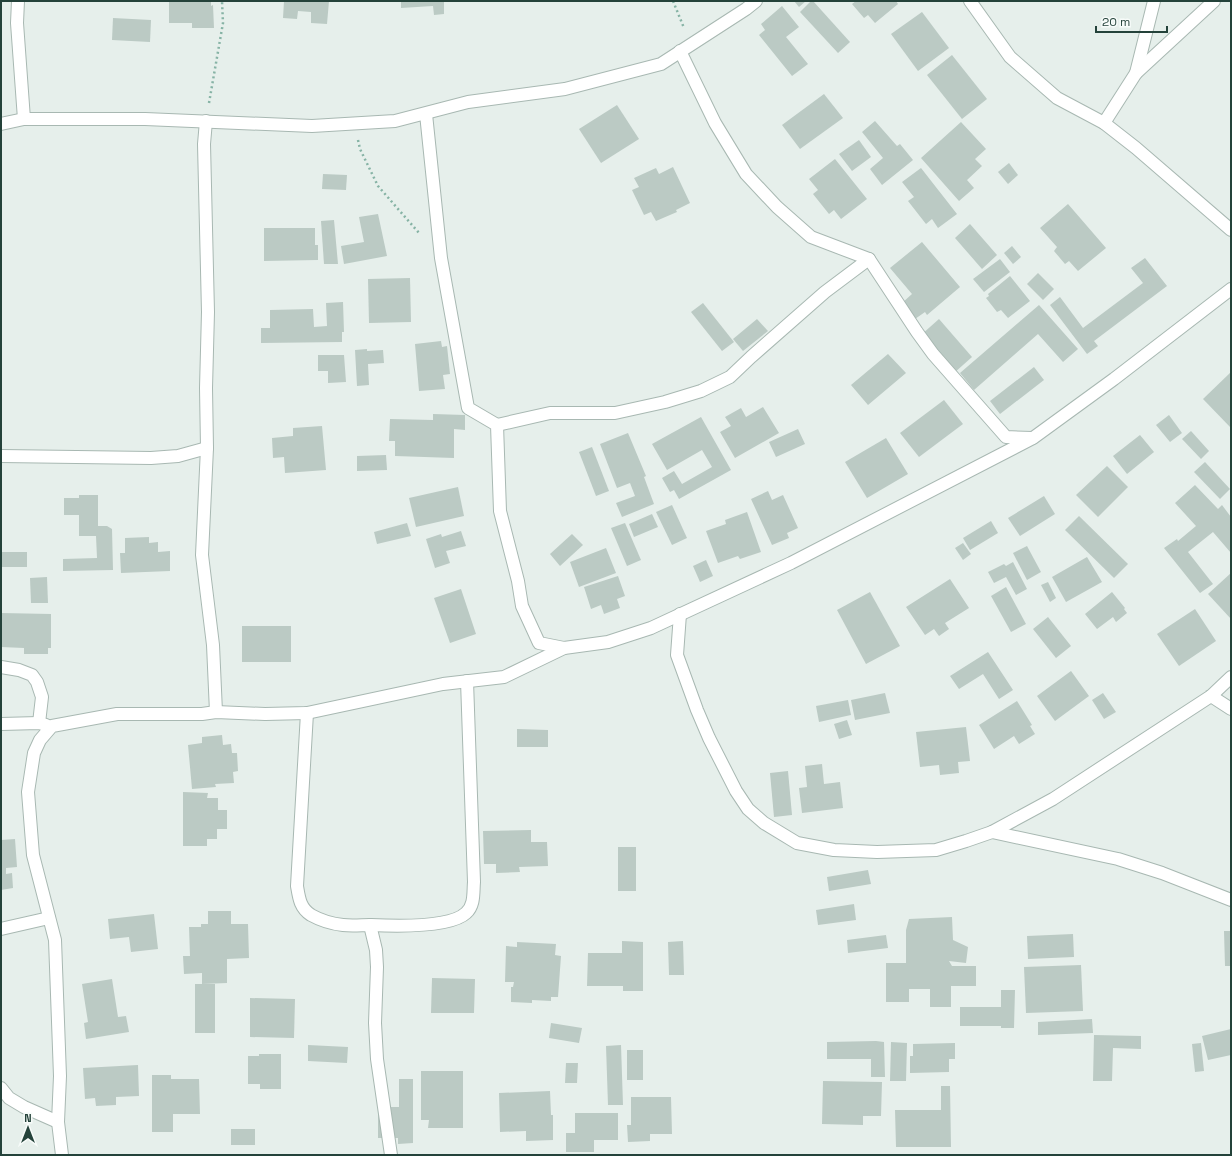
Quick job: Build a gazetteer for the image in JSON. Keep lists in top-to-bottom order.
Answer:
{
  "scale_bar": "20 m",
  "north": "top"
}
